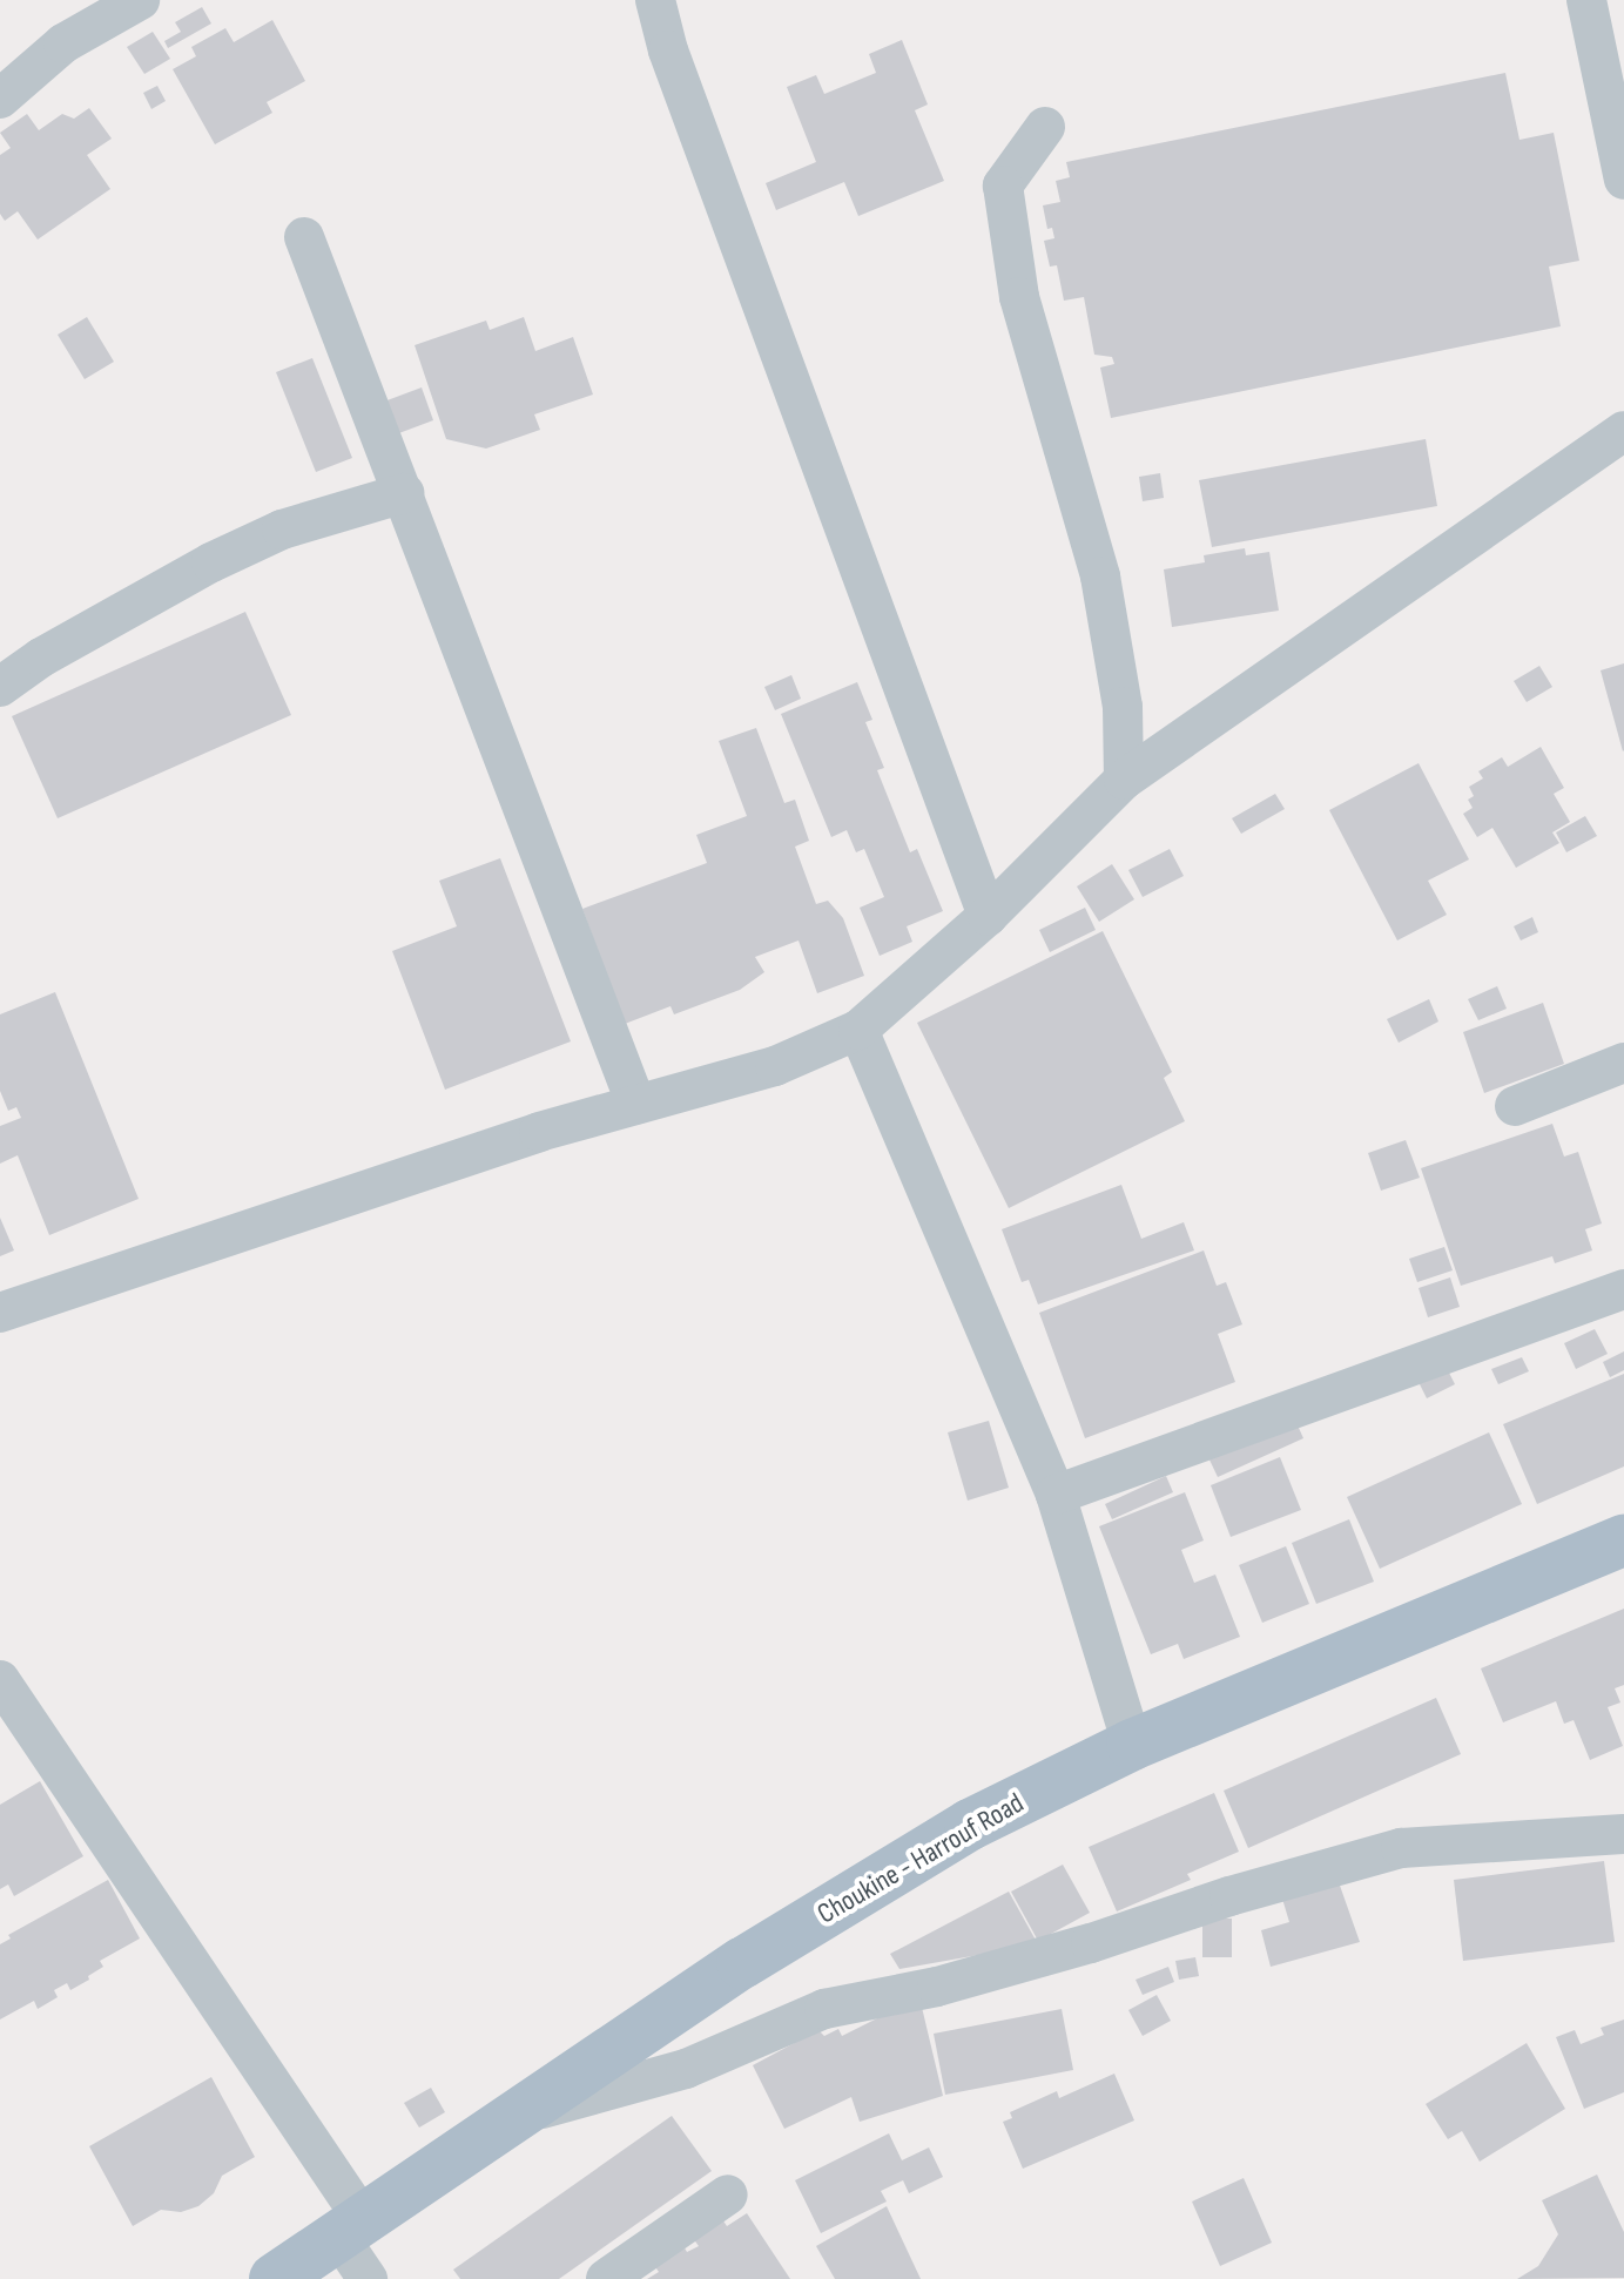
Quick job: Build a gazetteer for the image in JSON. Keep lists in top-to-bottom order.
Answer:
{
  "streets": {
    "main road": ["Choukine - Harrouf Road"]
  }
}
